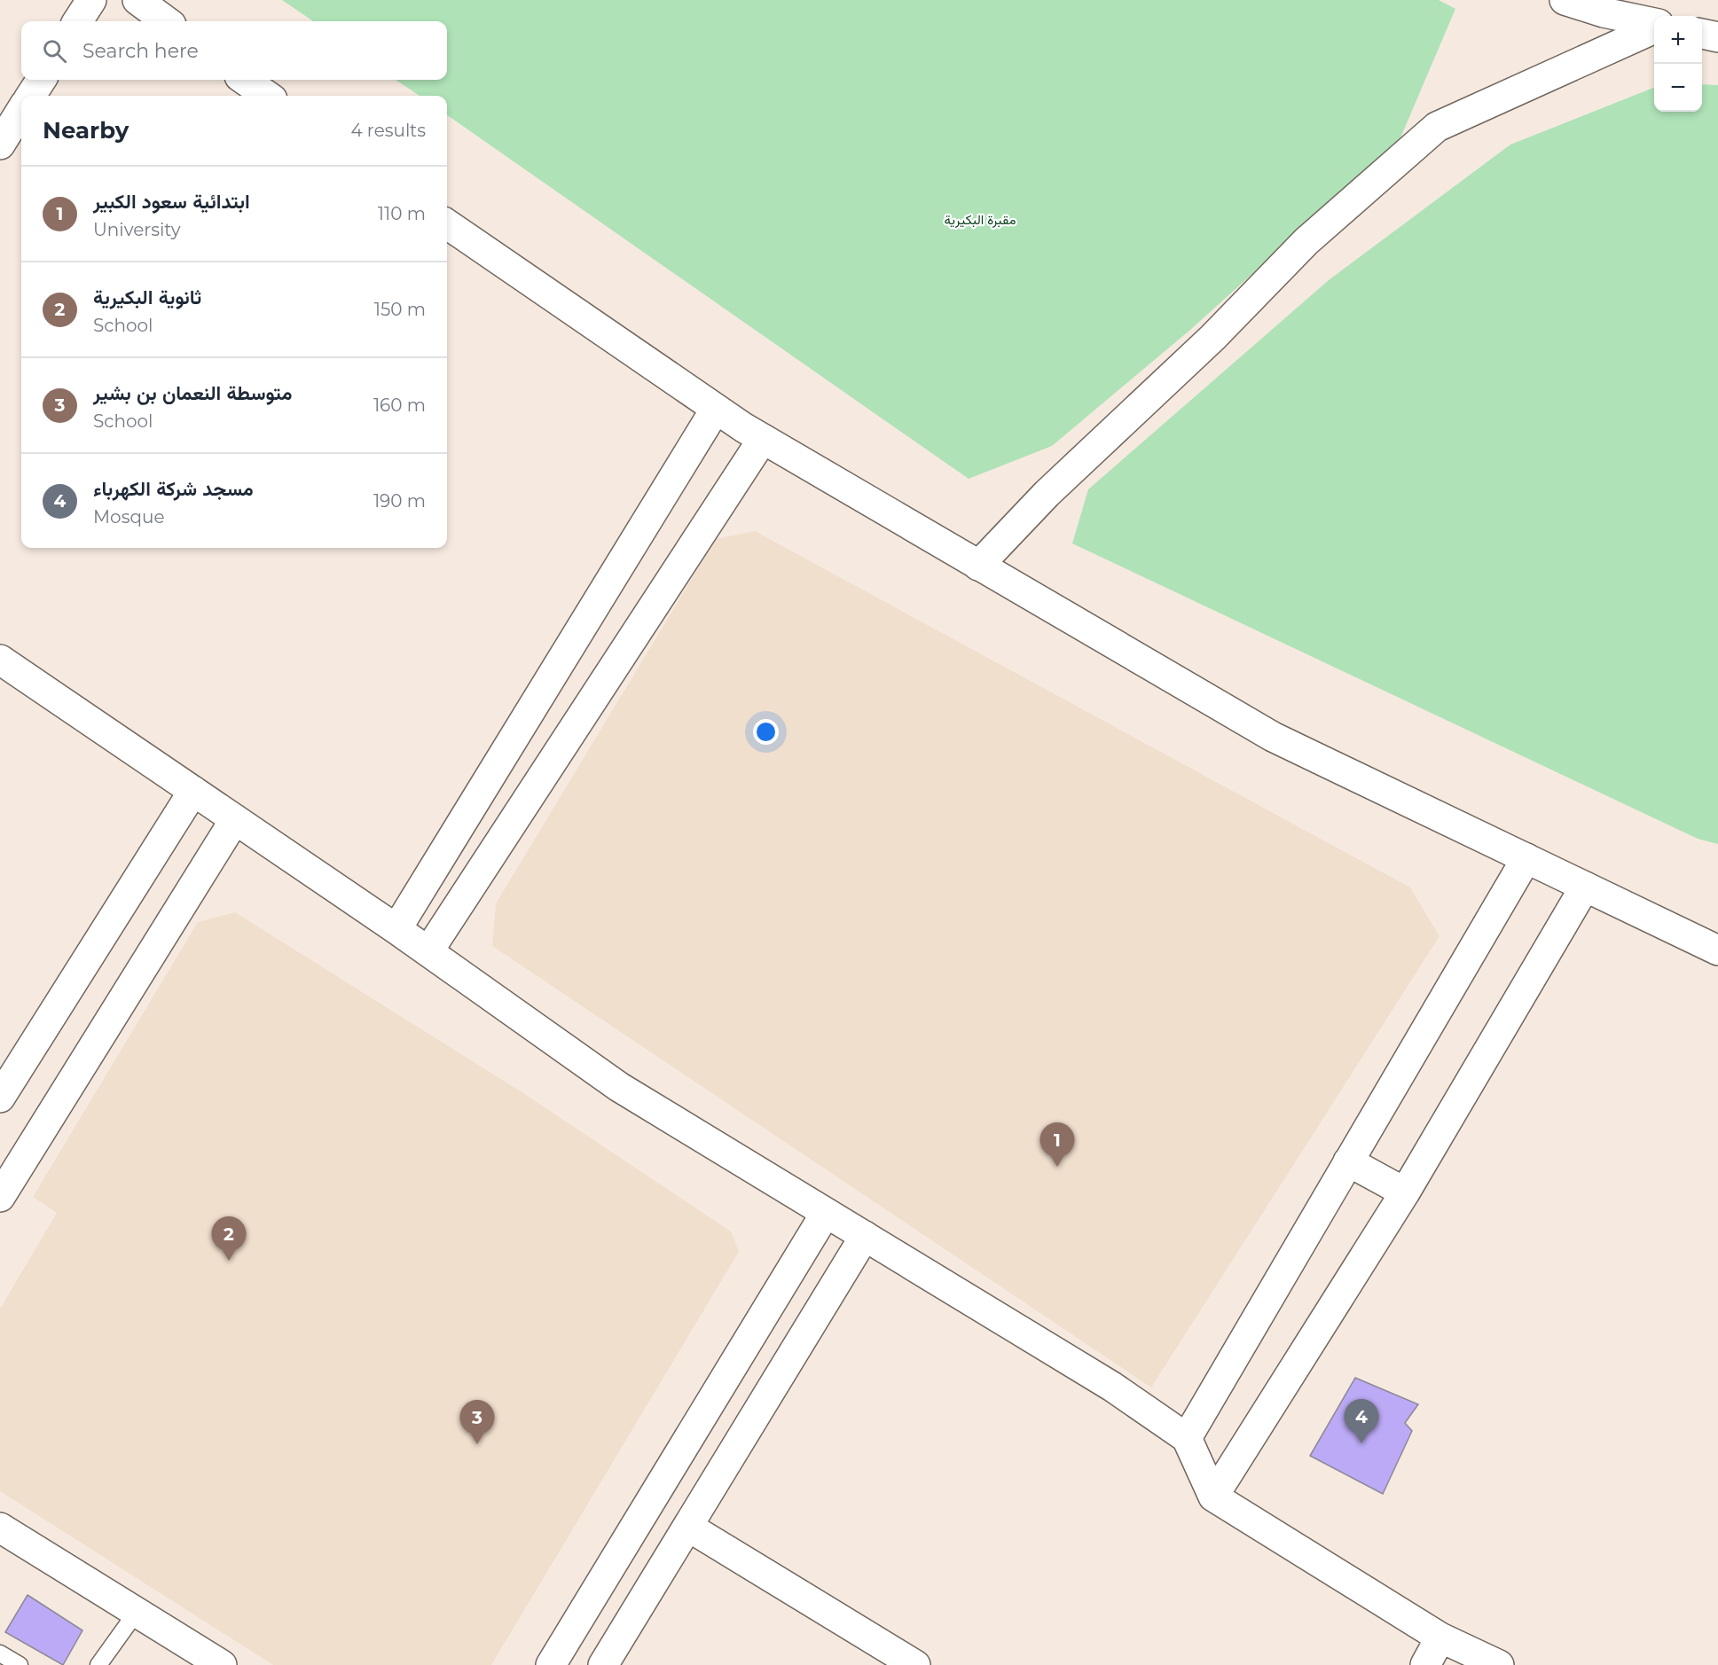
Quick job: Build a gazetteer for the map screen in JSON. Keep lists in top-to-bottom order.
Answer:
{
  "parks": ["مقبرة البكيرية"],
  "page": {
    "map_buttons": ["+", "−"],
    "search": "Search here",
    "heading": ["Nearby", "4 results"],
    "list": [
      {
        "mark": "1",
        "name": "ابتدائية سعود الكبير",
        "note": "University",
        "value": "110 m"
      },
      {
        "mark": "2",
        "name": "ثانوية البكيرية",
        "note": "School",
        "value": "150 m"
      },
      {
        "mark": "3",
        "name": "متوسطة النعمان بن بشير",
        "note": "School",
        "value": "160 m"
      },
      {
        "mark": "4",
        "name": "مسجد شركة الكهرباء",
        "note": "Mosque",
        "value": "190 m"
      }
    ],
    "pins": [
      "1",
      "2",
      "4",
      "3"
    ]
  }
}
